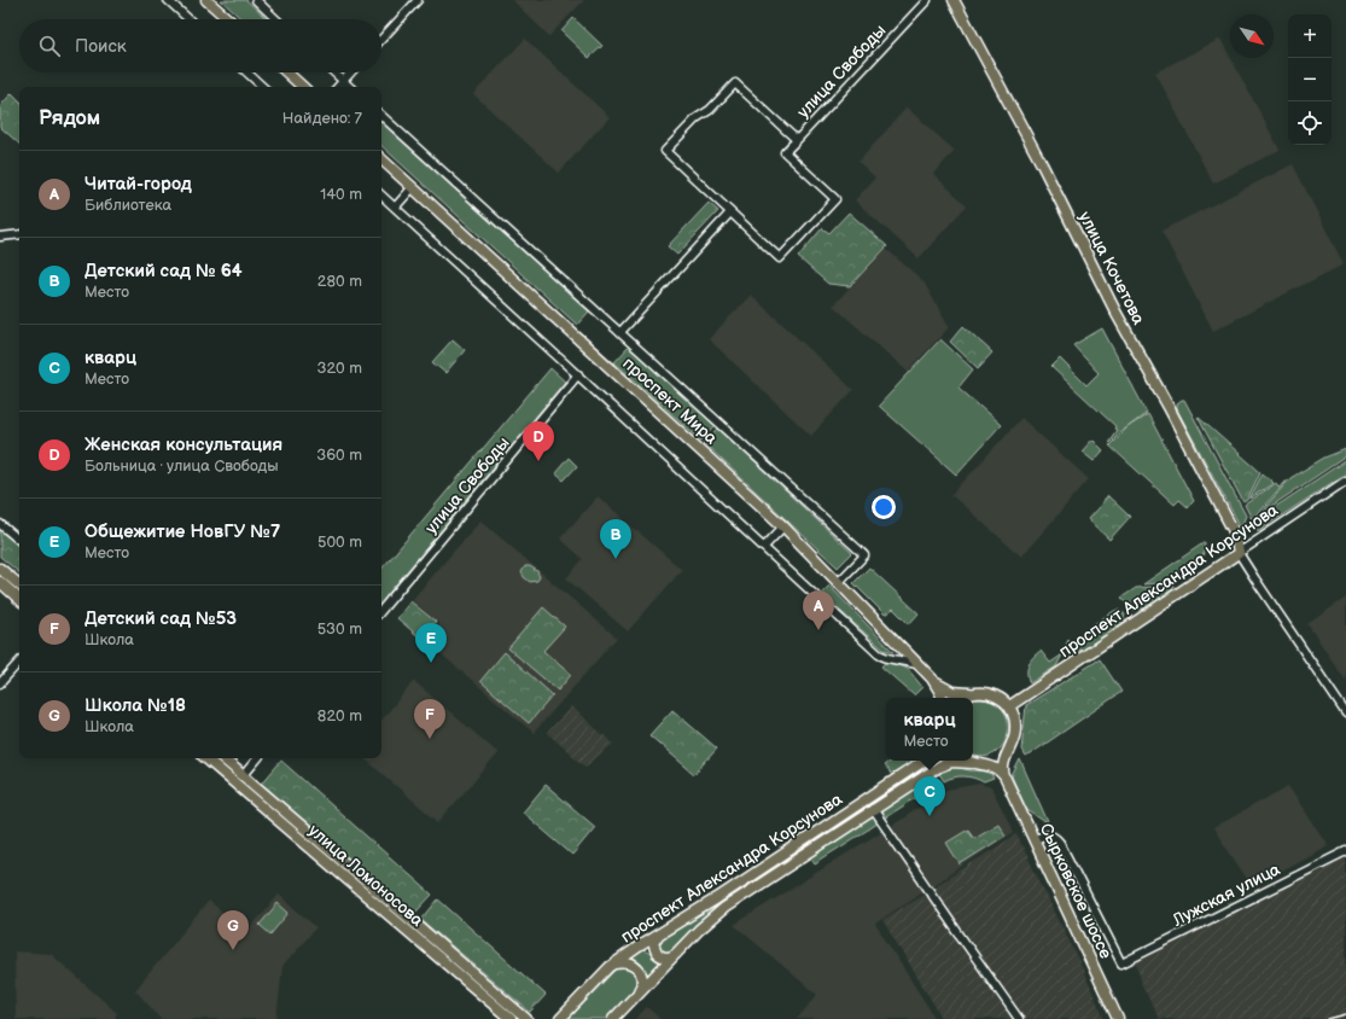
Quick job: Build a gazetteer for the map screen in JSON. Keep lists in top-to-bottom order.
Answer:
{
  "streets": {
    "main road": [
      "улица Кочетова",
      "проспект Мира",
      "проспект Александра Корсунова",
      "улица Ломоносова",
      "Сырковское шоссе"
    ],
    "street": ["улица Свободы", "Лужская улица"]
  },
  "crossings": [
    ["улица Кочетова", "проспект Александра Корсунова"],
    ["проспект Мира", "проспект Александра Корсунова"],
    ["Сырковское шоссе", "Лужская улица"]
  ],
  "north": "bottom right",
  "page": {
    "map_buttons": ["+", "−"],
    "search": "Поиск",
    "heading": ["Рядом", "Найдено: 7"],
    "list": [
      {
        "mark": "A",
        "name": "Читай-город",
        "note": "Библиотека",
        "value": "140 m"
      },
      {
        "mark": "B",
        "name": "Детский сад № 64",
        "note": "Место",
        "value": "280 m"
      },
      {
        "mark": "C",
        "name": "кварц",
        "note": "Место",
        "value": "320 m"
      },
      {
        "mark": "D",
        "name": "Женская консультация",
        "note": "Больница · улица Свободы",
        "value": "360 m"
      },
      {
        "mark": "E",
        "name": "Общежитие НовГУ №7",
        "note": "Место",
        "value": "500 m"
      },
      {
        "mark": "F",
        "name": "Детский сад №53",
        "note": "Школа",
        "value": "530 m"
      },
      {
        "mark": "G",
        "name": "Школа №18",
        "note": "Школа",
        "value": "820 m"
      }
    ],
    "pins": [
      "D",
      "B",
      "A",
      "E",
      "F",
      "C",
      "G"
    ],
    "popup": ["кварц", "Место"]
  }
}
